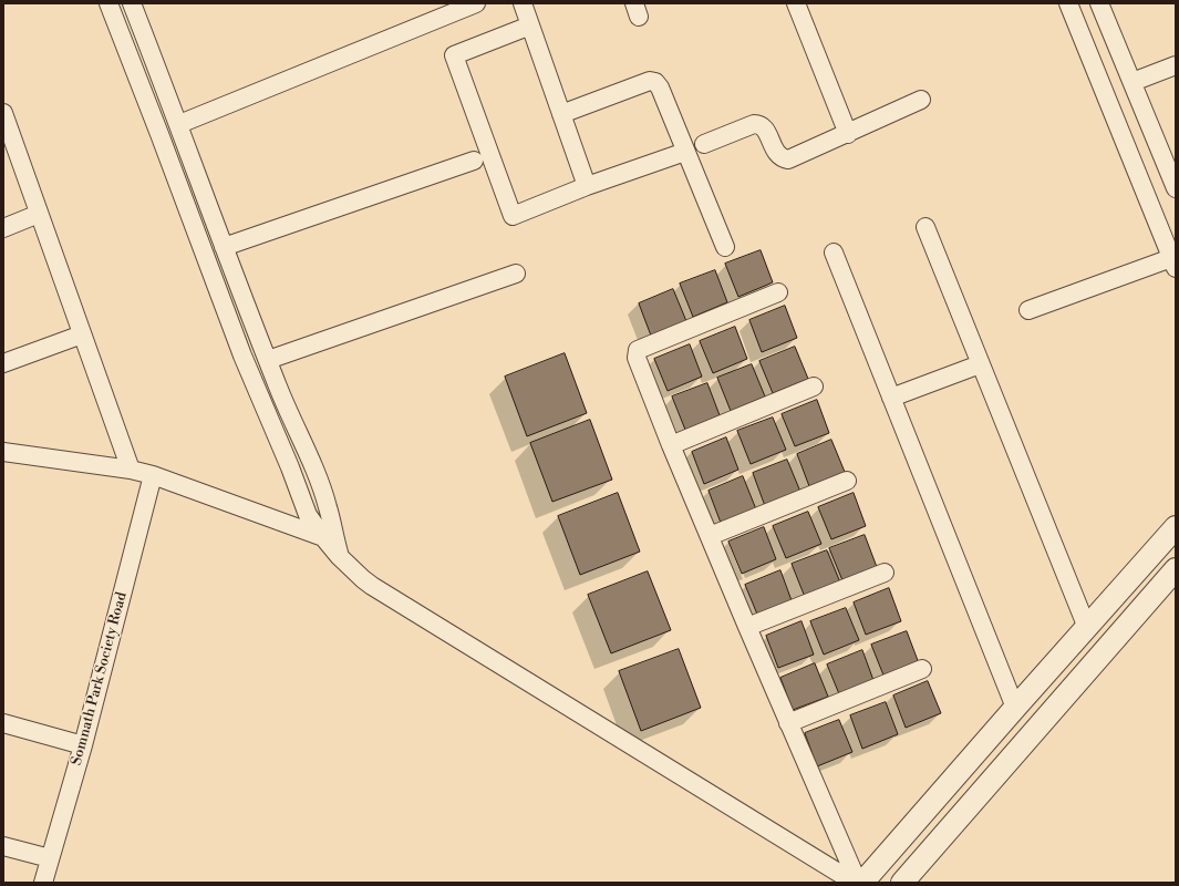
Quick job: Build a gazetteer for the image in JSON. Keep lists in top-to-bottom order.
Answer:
{
  "streets": {
    "street": ["Somnath Park Society Road"]
  }
}
